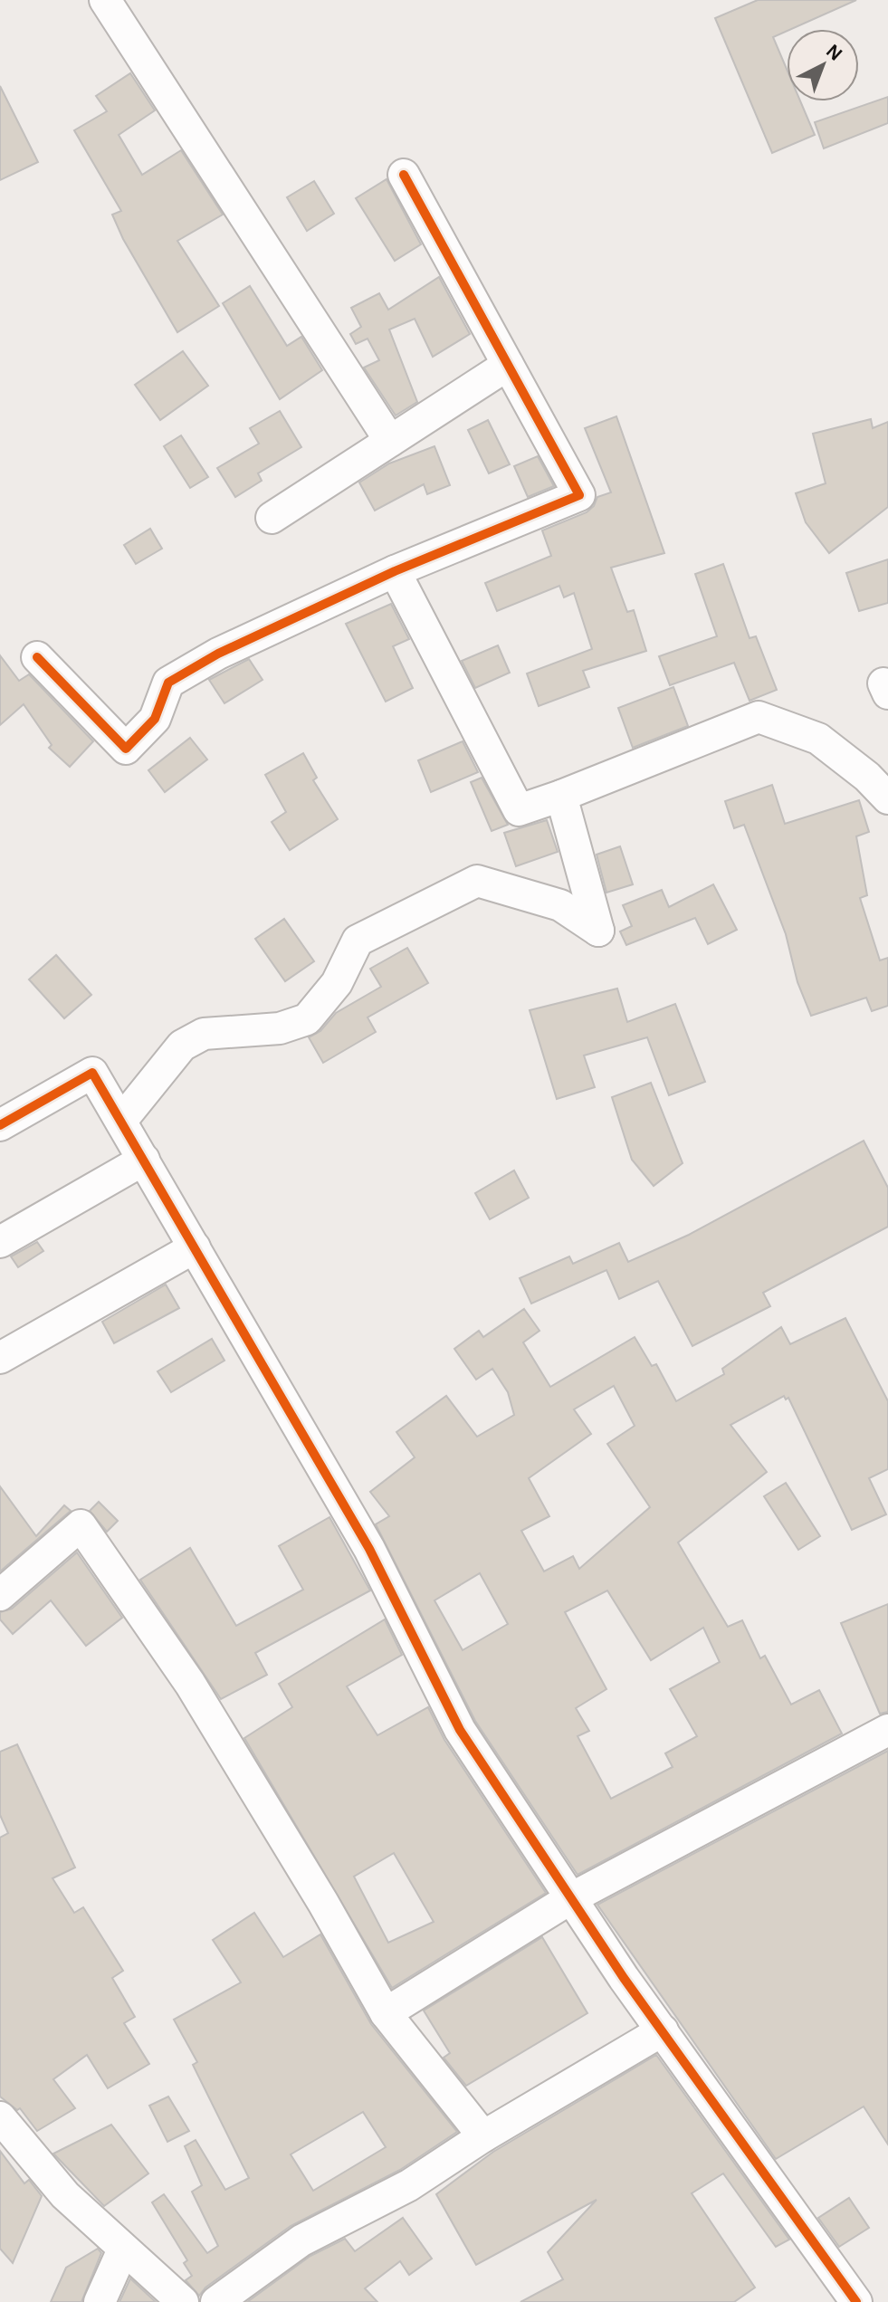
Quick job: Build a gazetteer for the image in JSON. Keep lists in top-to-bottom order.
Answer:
{
  "north": "top right"
}
